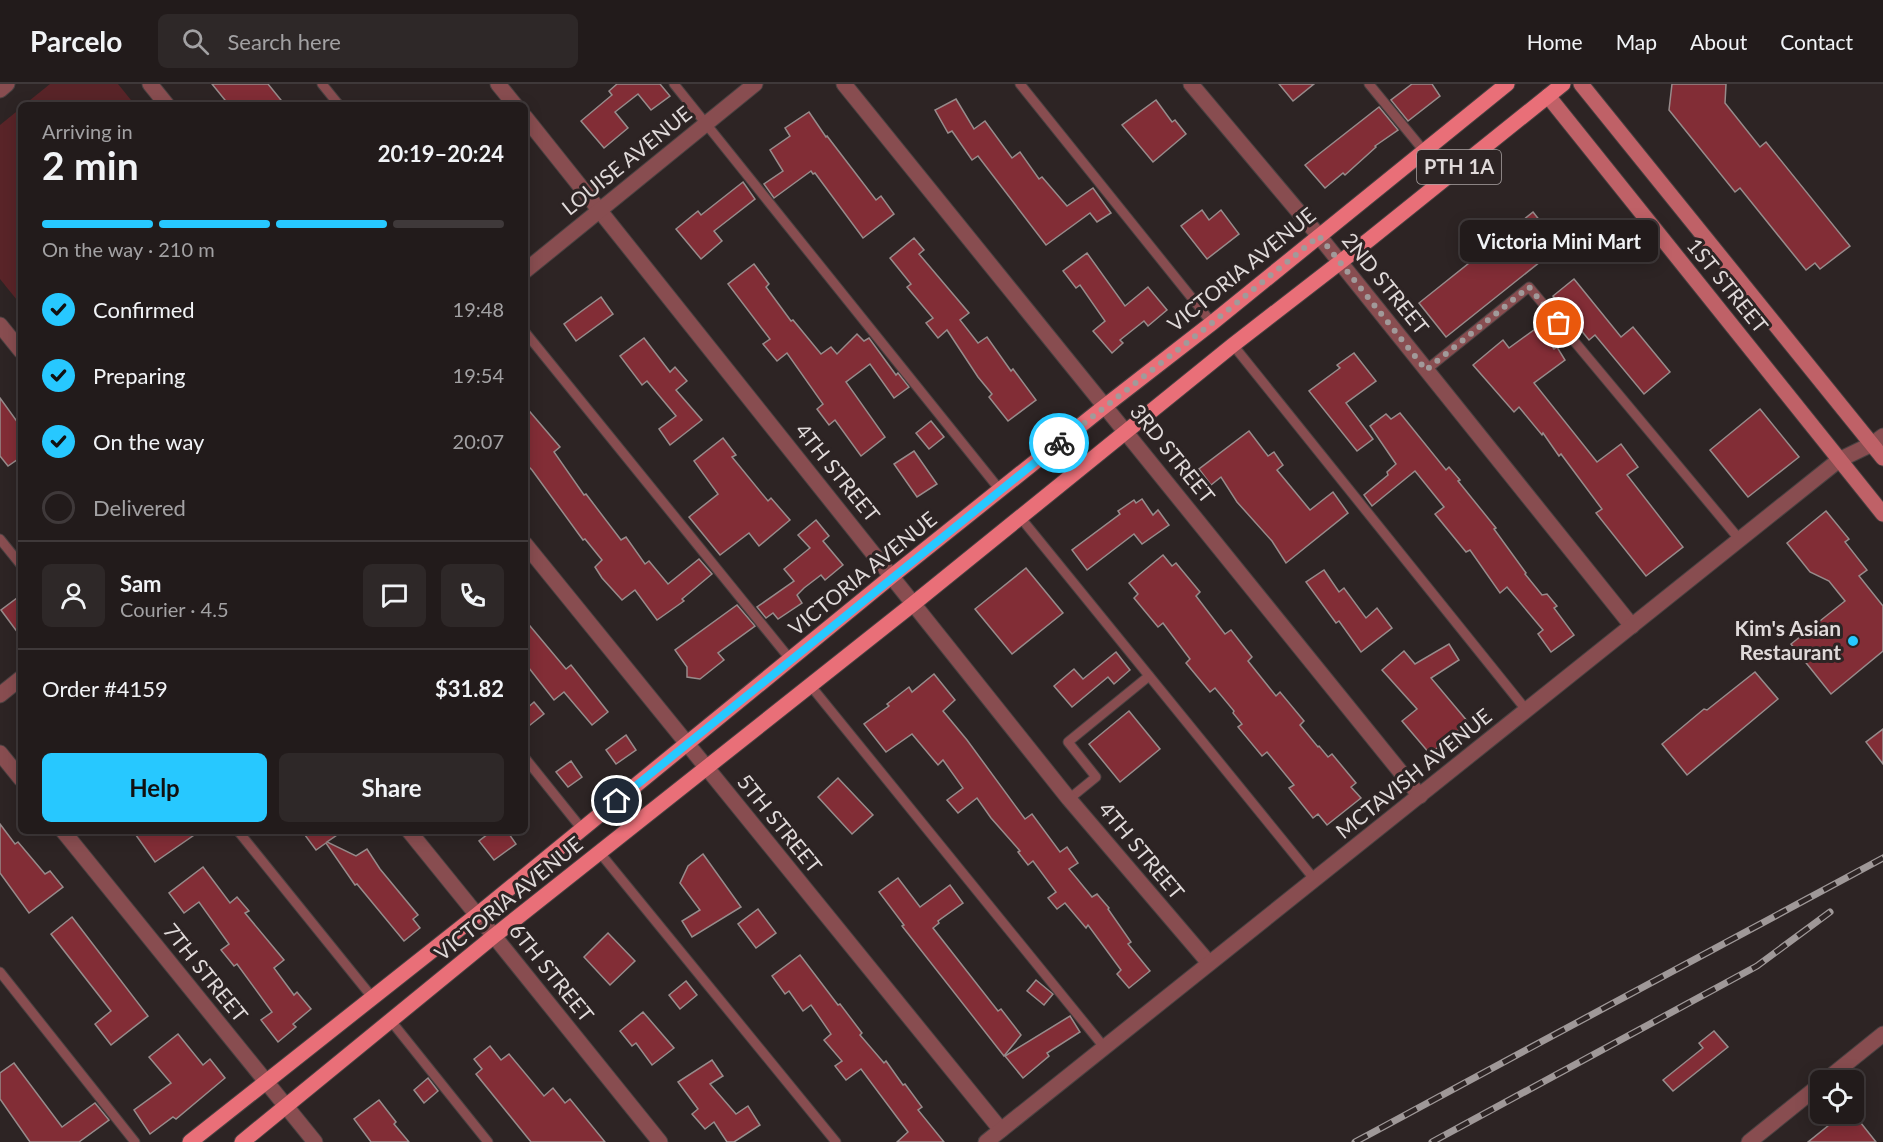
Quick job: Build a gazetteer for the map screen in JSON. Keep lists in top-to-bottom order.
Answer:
{
  "streets": {
    "main road": ["PTH 1A", "VICTORIA AVENUE", "1ST STREET"],
    "street": [
      "LOUISE AVENUE",
      "2ND STREET",
      "3RD STREET",
      "4TH STREET",
      "MCTAVISH AVENUE",
      "5TH STREET",
      "7TH STREET",
      "6TH STREET"
    ]
  },
  "crossings": [
    ["LOUISE AVENUE", "4TH STREET"],
    ["VICTORIA AVENUE", "2ND STREET"],
    ["VICTORIA AVENUE", "1ST STREET"],
    ["VICTORIA AVENUE", "3RD STREET"],
    ["VICTORIA AVENUE", "4TH STREET"],
    ["VICTORIA AVENUE", "5TH STREET"],
    ["VICTORIA AVENUE", "7TH STREET"],
    ["VICTORIA AVENUE", "6TH STREET"],
    ["2ND STREET", "MCTAVISH AVENUE"],
    ["1ST STREET", "MCTAVISH AVENUE"],
    ["3RD STREET", "MCTAVISH AVENUE"],
    ["4TH STREET", "MCTAVISH AVENUE"],
    ["MCTAVISH AVENUE", "5TH STREET"]
  ],
  "places": ["Victoria Mini Mart", "Kim's Asian Restaurant"],
  "page": {
    "header": "Parcelo",
    "search": "Search here",
    "nav": [
      "Home",
      "Map",
      "About",
      "Contact"
    ],
    "heading": ["2 min", "Arriving in", "20:19–20:24"],
    "panel": [
      "Sam",
      "Courier · 4.5",
      "Order #4159",
      "$31.82"
    ],
    "bar": "On the way · 210 m",
    "bubble": "Victoria Mini Mart",
    "list": [
      ["Confirmed", "19:48"],
      ["Preparing", "19:54"],
      ["On the way", "20:07"],
      "Delivered"
    ],
    "buttons": ["Help", "Share"]
  }
}
